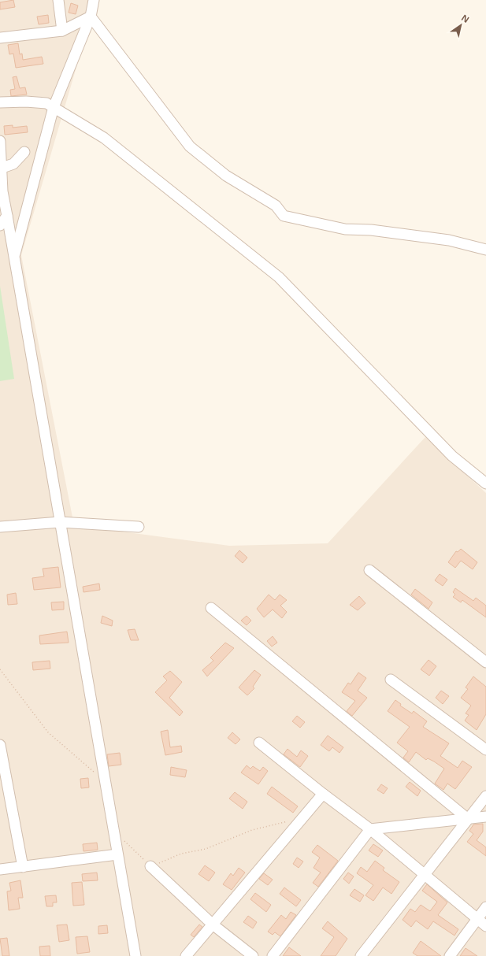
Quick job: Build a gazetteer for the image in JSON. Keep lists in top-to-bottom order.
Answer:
{
  "north": "top right"
}
